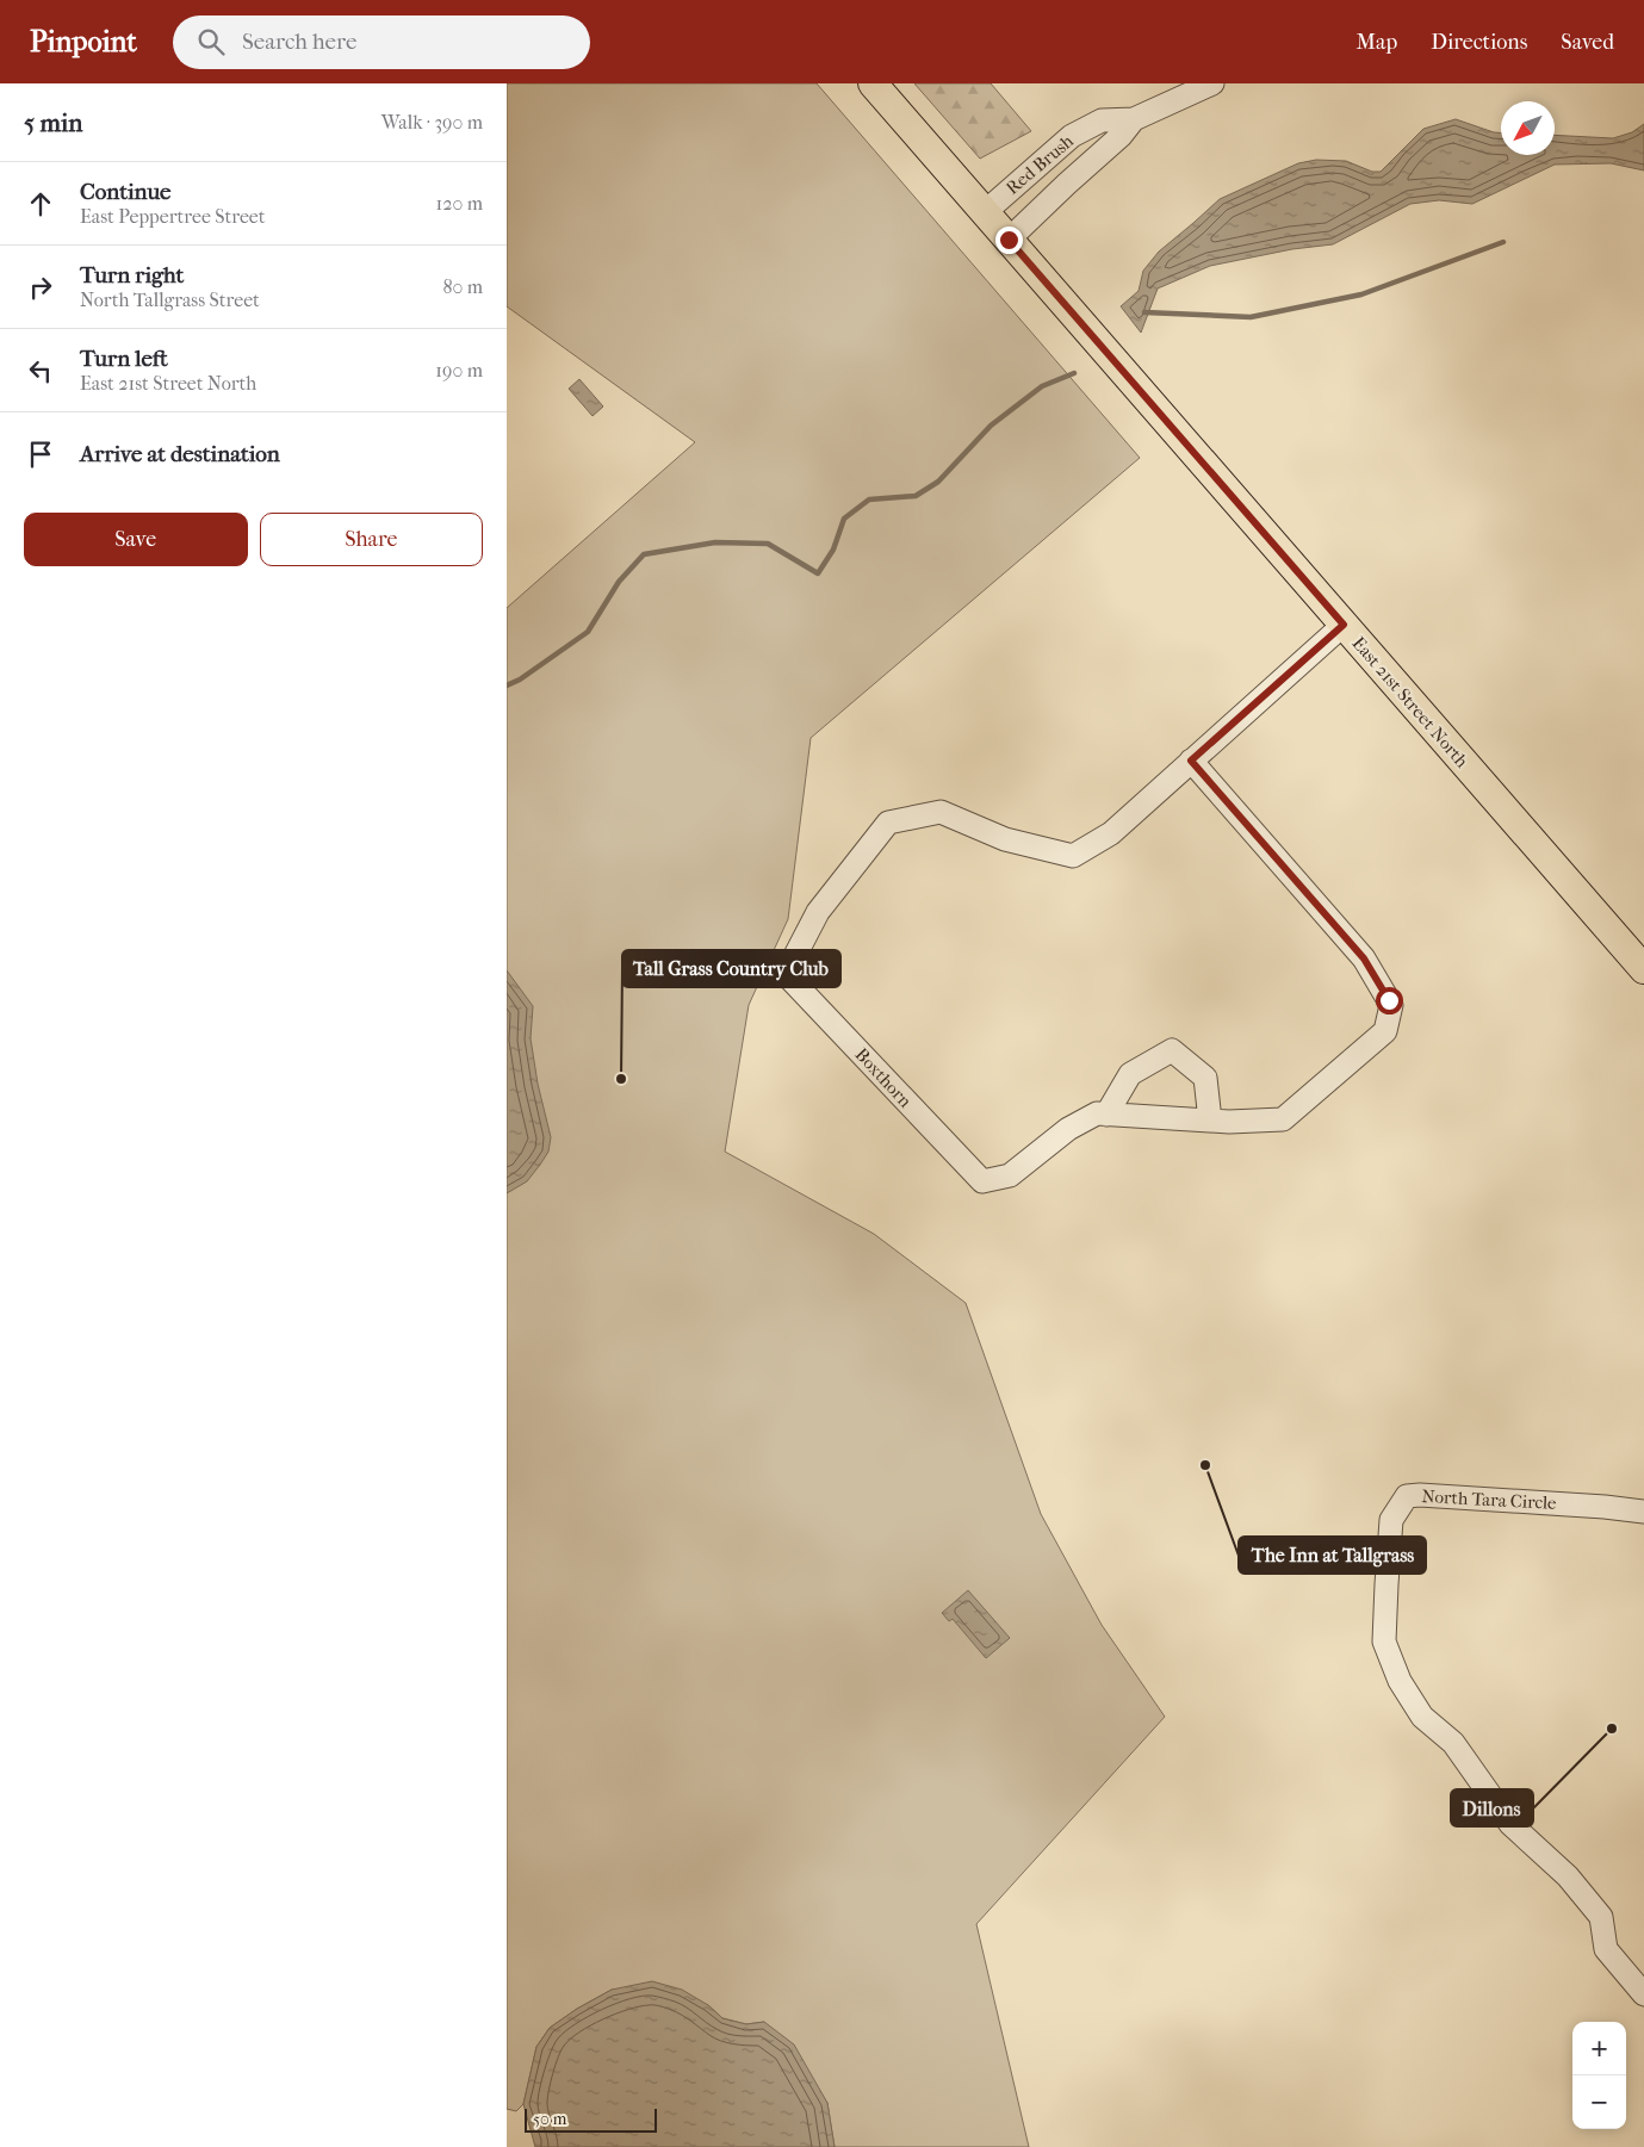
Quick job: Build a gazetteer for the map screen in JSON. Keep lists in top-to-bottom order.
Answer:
{
  "streets": {
    "main road": ["East 21st Street North"],
    "street": ["Red Brush", "Boxthorn", "North Tara Circle"]
  },
  "crossings": [
    ["Red Brush", "East 21st Street North"]
  ],
  "places": ["Tall Grass Country Club", "The Inn at Tallgrass", "Dillons"],
  "scale_bar": "50 m",
  "north": "bottom left",
  "page": {
    "header": "Pinpoint",
    "search": "Search here",
    "nav": ["Map", "Directions", "Saved"],
    "heading": ["5 min", "Walk · 390 m"],
    "list": [
      ["Continue", "East Peppertree Street", "120 m"],
      ["Turn right", "North Tallgrass Street", "80 m"],
      ["Turn left", "East 21st Street North", "190 m"],
      "Arrive at destination"
    ],
    "buttons": ["Save", "Share"],
    "map_buttons": ["+", "−"],
    "scale": "50 m"
  }
}
